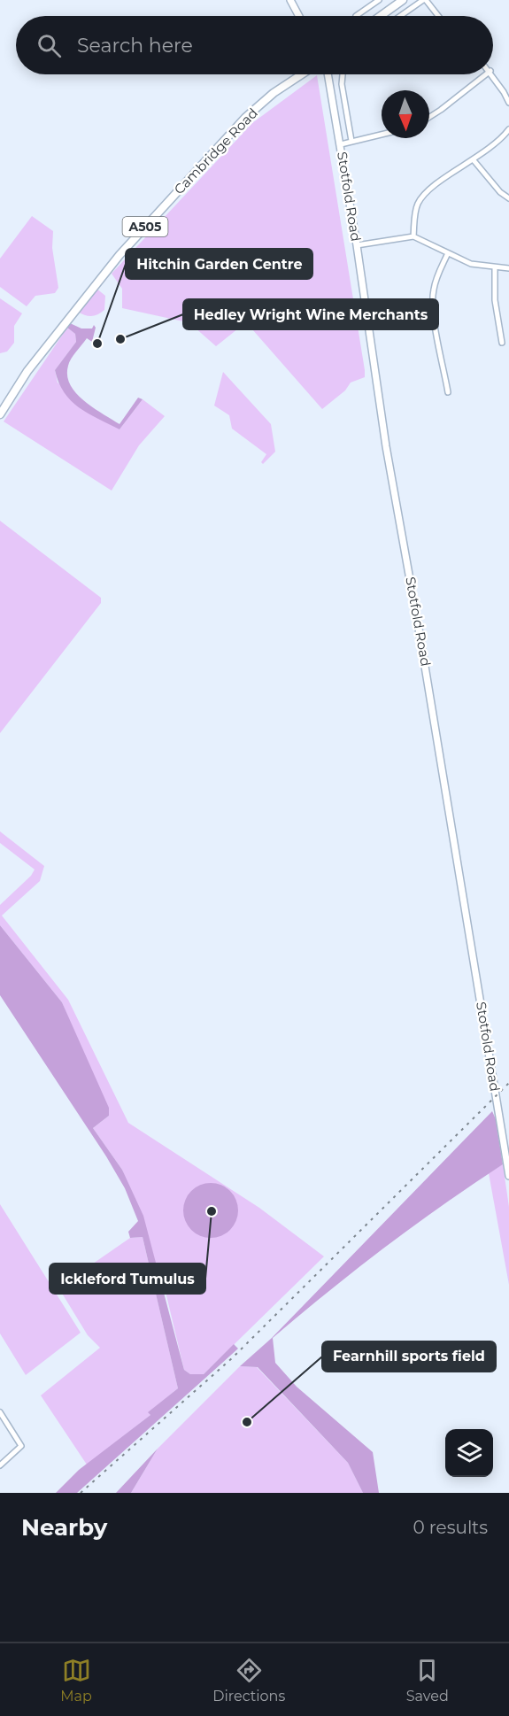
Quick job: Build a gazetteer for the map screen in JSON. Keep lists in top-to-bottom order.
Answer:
{
  "streets": {
    "main road": ["Cambridge Road", "A505"],
    "street": ["Stotfold Road"]
  },
  "places": [
    "Hedley Wright Wine Merchants",
    "Hitchin Garden Centre",
    "Ickleford Tumulus",
    "Fearnhill sports field"
  ],
  "north": "bottom",
  "page": {
    "search": "Search here",
    "heading": ["Nearby", "0 results"],
    "nav": ["Map", "Directions", "Saved"]
  }
}
